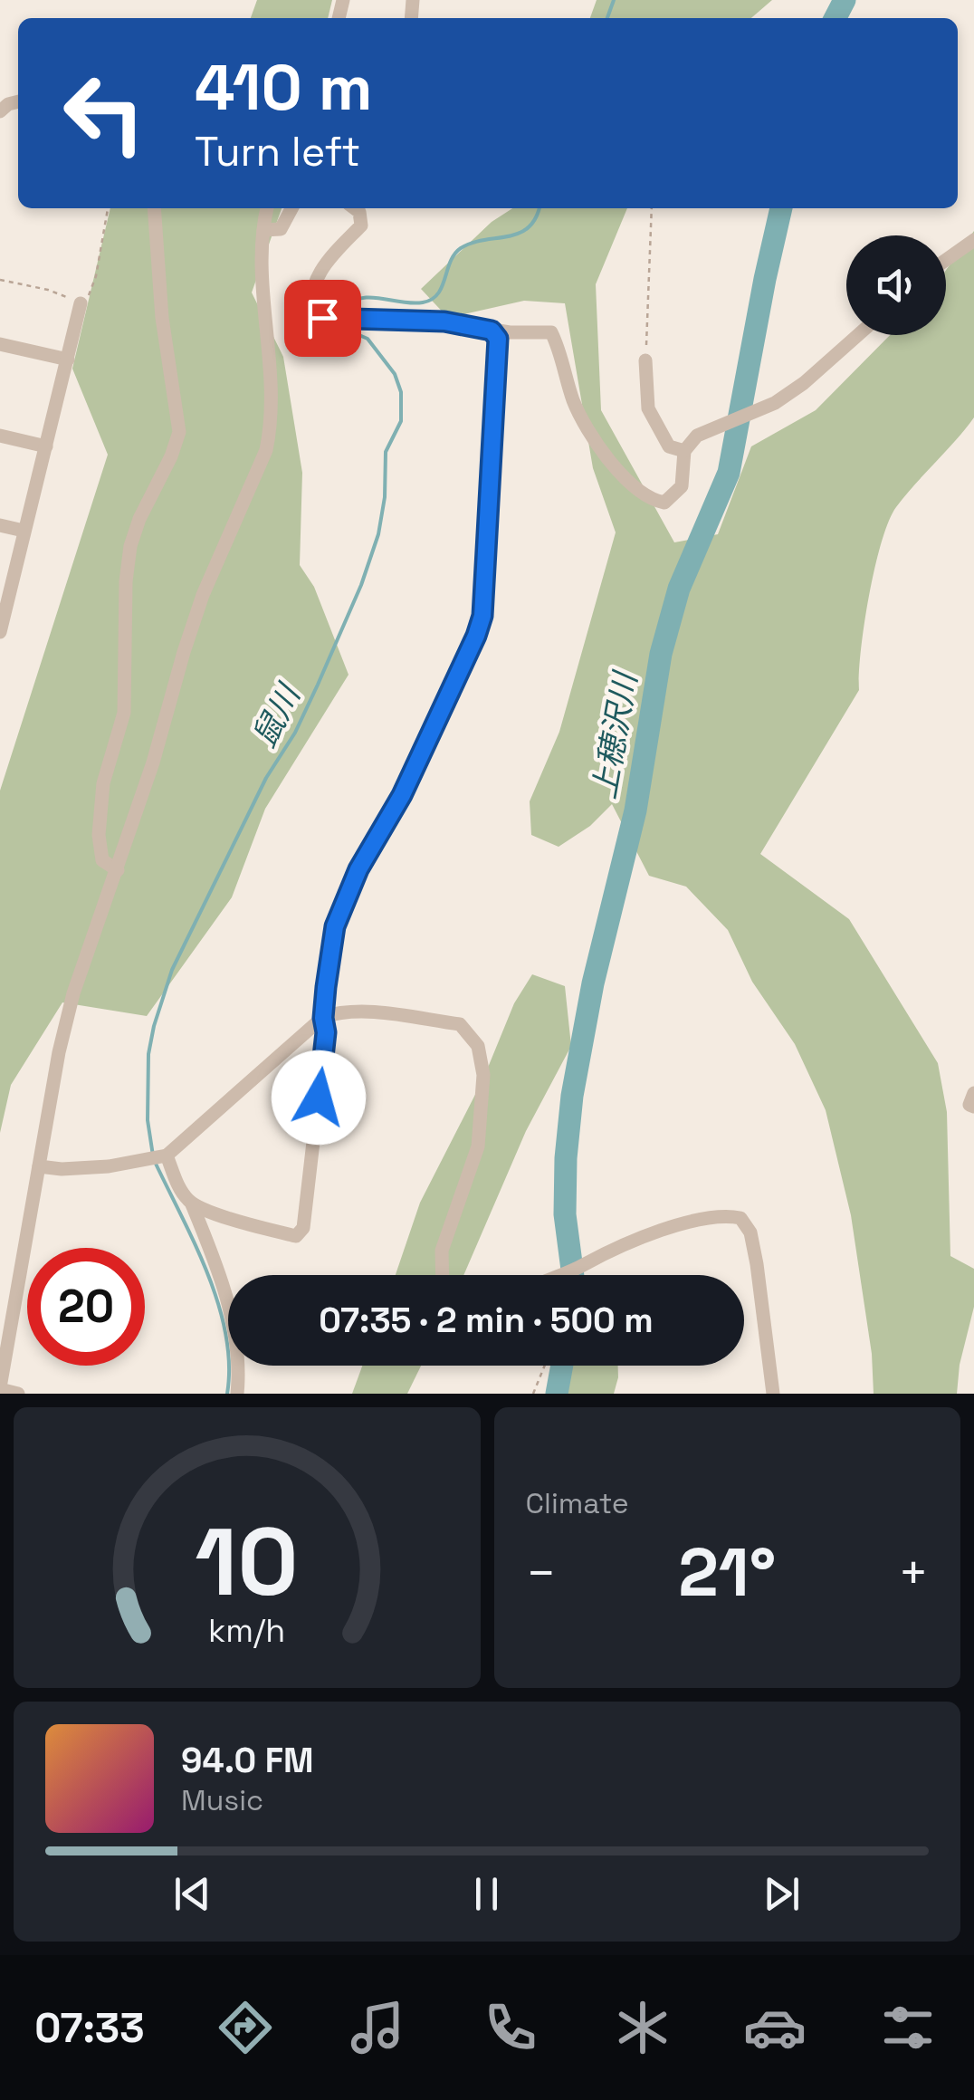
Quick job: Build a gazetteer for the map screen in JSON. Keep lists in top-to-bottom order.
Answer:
{
  "water": ["鼠川", "上穂沢川"],
  "page": {
    "turn": ["410 m", "Turn left"],
    "limit": "20",
    "trip": "07:35 · 2 min · 500 m",
    "tile": "Climate",
    "heat": ["−", "21°", "+"],
    "song": ["94.0 FM", "Music"],
    "tabs": "07:33",
    "gauge": ["10", "km/h"]
  }
}
